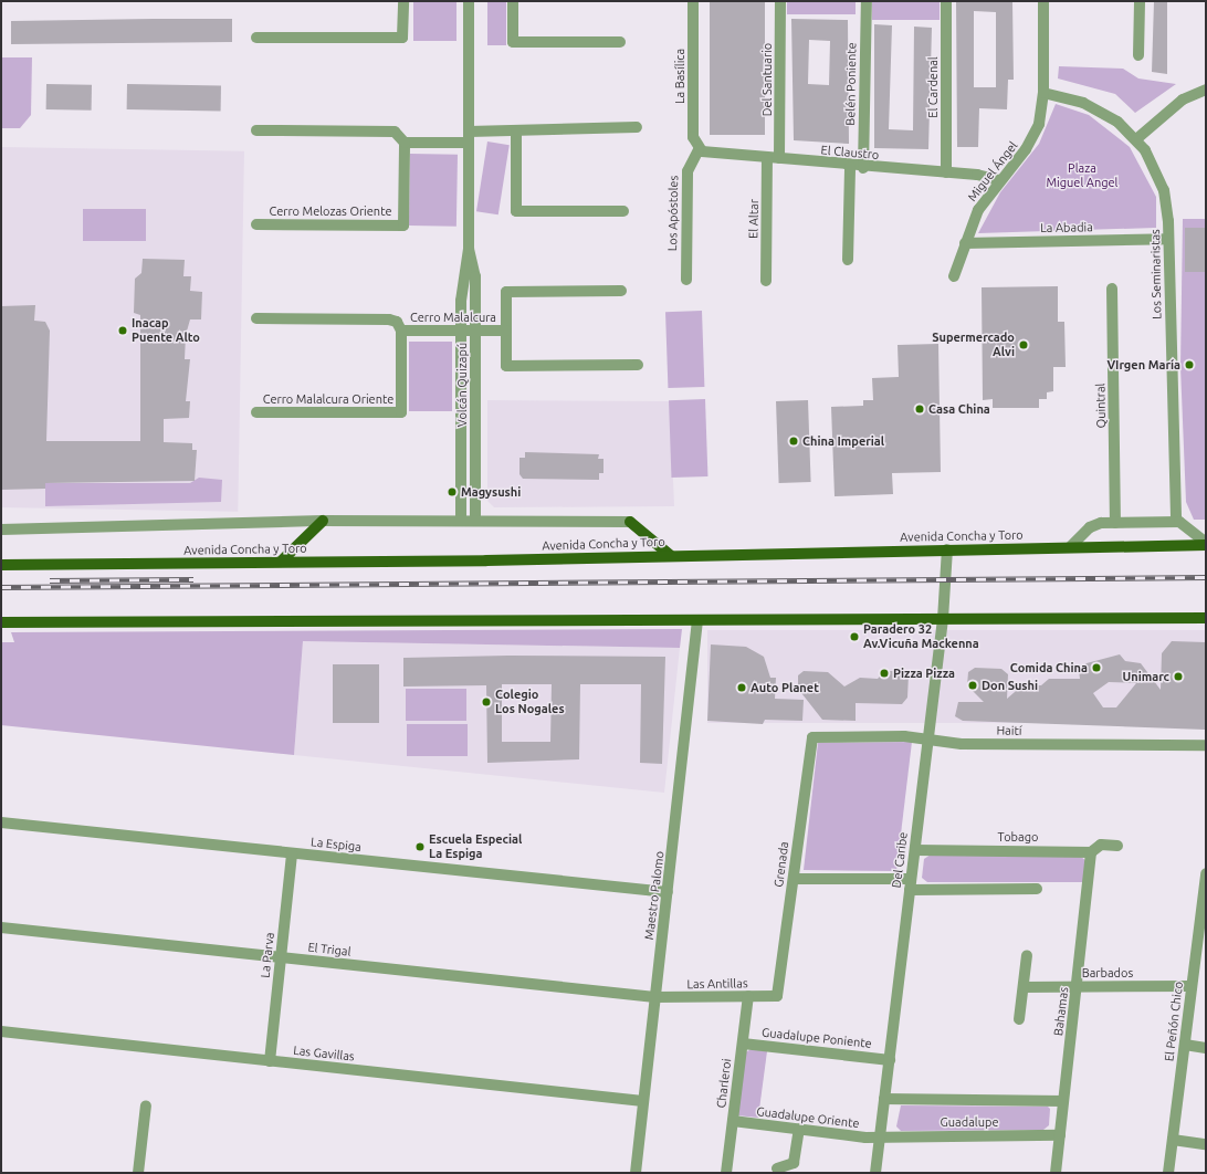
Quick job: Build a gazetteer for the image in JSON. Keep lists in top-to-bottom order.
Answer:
{
  "streets": {
    "main road": ["Avenida Concha y Toro"],
    "street": [
      "La Basílica",
      "Del Santuario",
      "Belén Poniente",
      "El Cardenal",
      "El Claustro",
      "Miguel Ángel",
      "Cerro Melozas Oriente",
      "Los Apóstoles",
      "El Altar",
      "La Abadia",
      "Los Seminaristas",
      "Cerro Malalcura",
      "Volcán Quizapú",
      "Cerro Malalcura Oriente",
      "Quintral",
      "Haití",
      "Tobago",
      "La Espiga",
      "Del Caribe",
      "Grenada",
      "Maestro Palomo",
      "El Trigal",
      "La Parva",
      "Barbados",
      "Las Antillas",
      "Bahamas",
      "El Peñón Chico",
      "Guadalupe Poniente",
      "Las Gavillas",
      "Charleroi",
      "Guadalupe Oriente",
      "Guadalupe"
    ]
  },
  "crossings": [
    ["La Basílica", "El Claustro"],
    ["La Basílica", "Los Apóstoles"],
    ["Del Santuario", "El Claustro"],
    ["Belén Poniente", "El Claustro"],
    ["El Cardenal", "El Claustro"],
    ["El Claustro", "Miguel Ángel"],
    ["El Claustro", "Los Apóstoles"],
    ["El Claustro", "El Altar"],
    ["Miguel Ángel", "La Abadia"],
    ["Miguel Ángel", "Los Seminaristas"],
    ["La Abadia", "Los Seminaristas"],
    ["Cerro Malalcura", "Volcán Quizapú"],
    ["Cerro Malalcura", "Cerro Malalcura Oriente"],
    ["Volcán Quizapú", "Avenida Concha y Toro"],
    ["Avenida Concha y Toro", "Del Caribe"],
    ["Haití", "Del Caribe"],
    ["Haití", "Grenada"],
    ["Tobago", "Del Caribe"],
    ["Tobago", "Bahamas"],
    ["La Espiga", "Maestro Palomo"],
    ["La Espiga", "La Parva"],
    ["Del Caribe", "Guadalupe Poniente"],
    ["Del Caribe", "Guadalupe Oriente"],
    ["Del Caribe", "Guadalupe"],
    ["Grenada", "Las Antillas"],
    ["Maestro Palomo", "El Trigal"],
    ["Maestro Palomo", "Las Antillas"],
    ["Maestro Palomo", "Las Gavillas"],
    ["El Trigal", "La Parva"],
    ["El Trigal", "Las Antillas"],
    ["La Parva", "Las Gavillas"],
    ["Barbados", "Bahamas"],
    ["Barbados", "El Peñón Chico"],
    ["Las Antillas", "Charleroi"],
    ["Bahamas", "Guadalupe"],
    ["Guadalupe Poniente", "Charleroi"],
    ["Charleroi", "Guadalupe Oriente"],
    ["Guadalupe Oriente", "Guadalupe"]
  ],
  "parks": ["Plaza Miguel Angel"],
  "places": [
    "Inacap Puente Alto",
    "Supermercado Alvi",
    "VIrgen María",
    "Casa China",
    "China Imperial",
    "Magysushi",
    "Paradero 32 Av.Vicuña Mackenna",
    "Comida China",
    "Pizza Pizza",
    "Unimarc",
    "Don Sushi",
    "Auto Planet",
    "Colegio Los Nogales",
    "Escuela Especial La Espiga"
  ]
}
